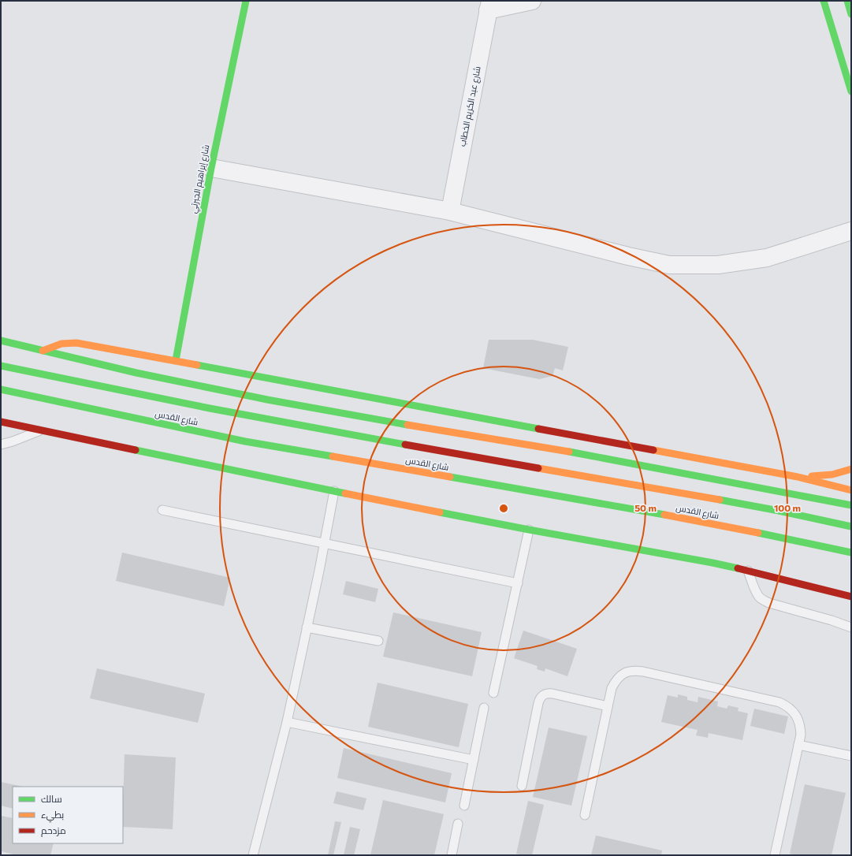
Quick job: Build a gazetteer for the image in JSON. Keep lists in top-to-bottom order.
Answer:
{
  "streets": {
    "main road": ["شارع إبراهيم الجبرتي", "شارع القدس"],
    "street": ["شارع عبد الكريم الخطاب"]
  },
  "legend": ["سالك", "بطيء", "مزدحم"],
  "rings": ["50 m", "100 m"]
}
